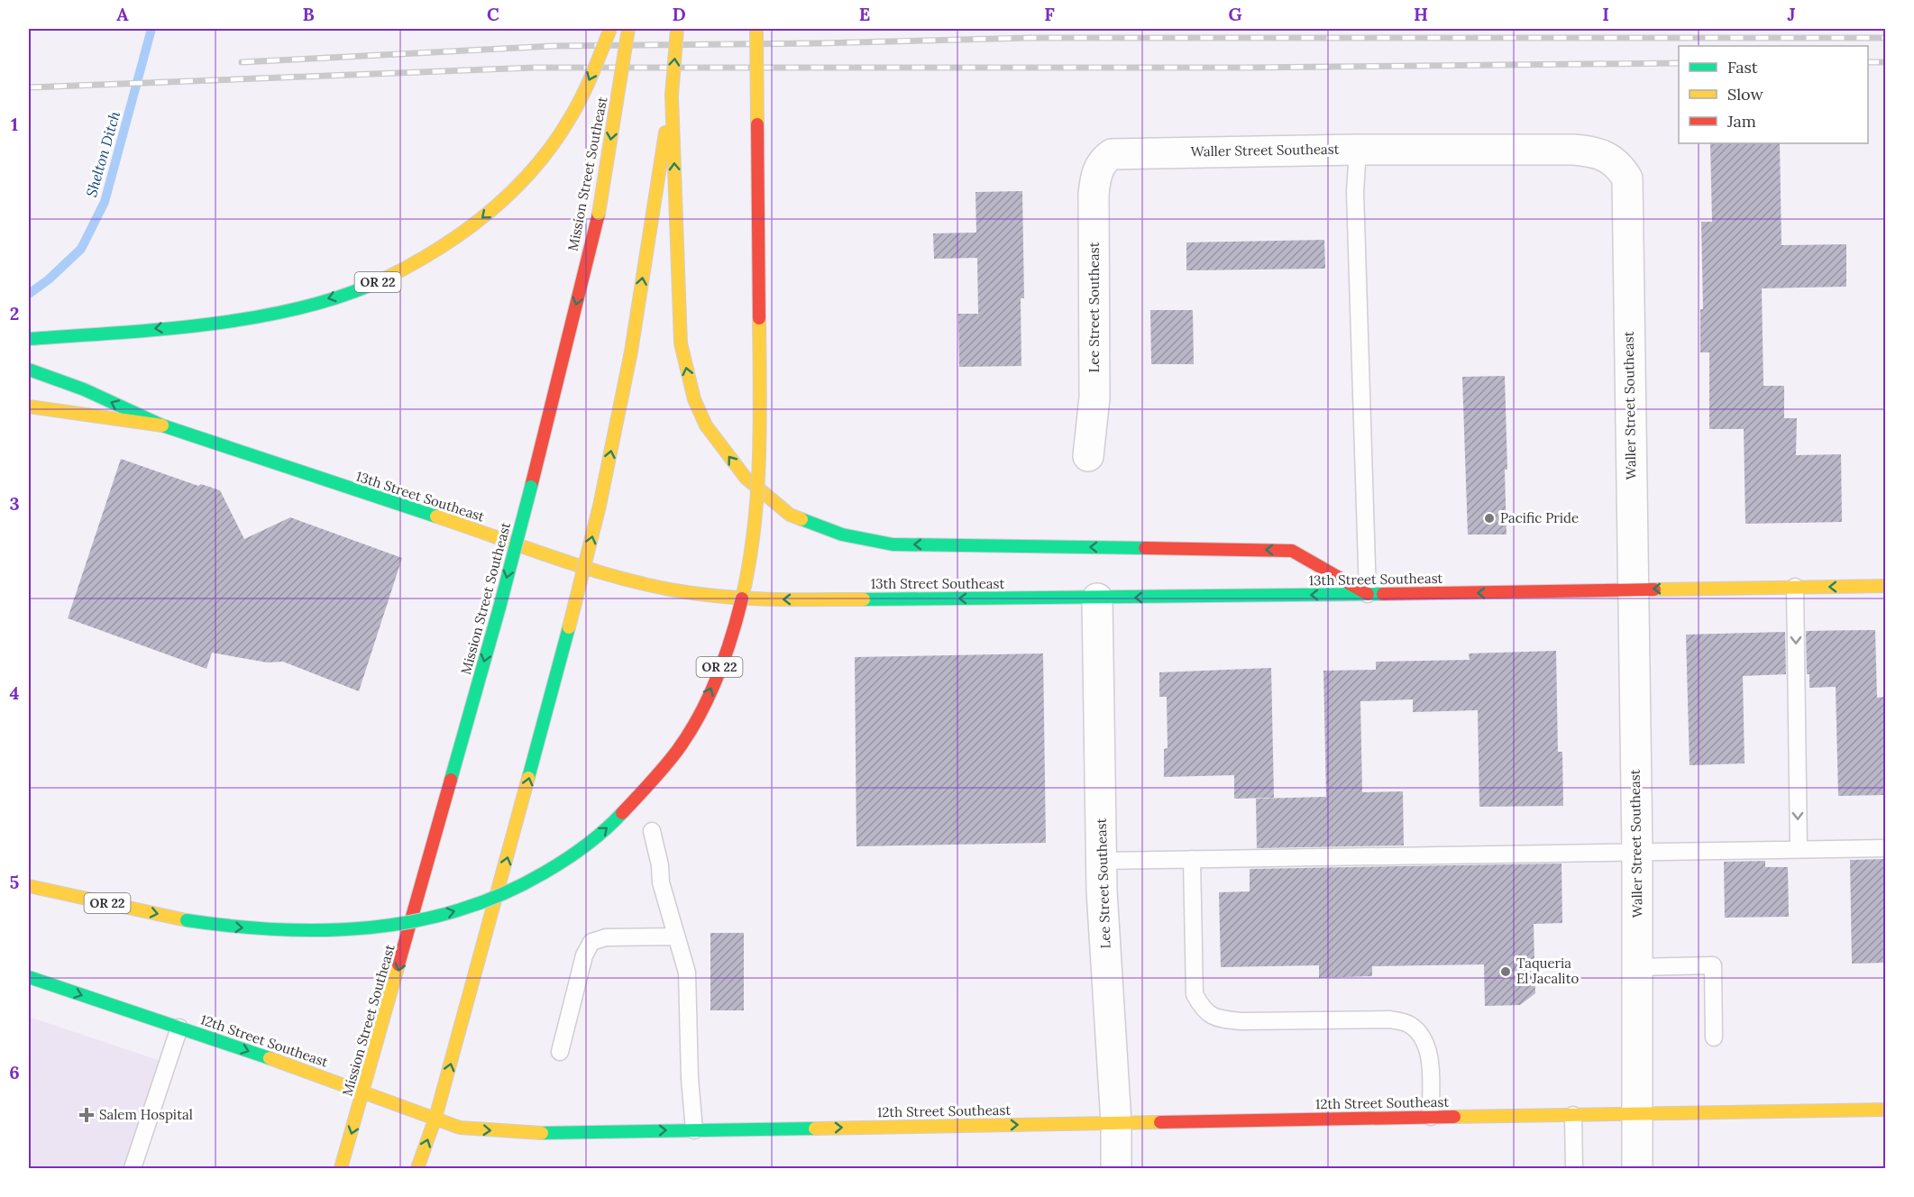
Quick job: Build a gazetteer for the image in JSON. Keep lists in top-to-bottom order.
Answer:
{
  "streets": {
    "main road": [
      "Mission Street Southeast",
      "OR 22",
      "13th Street Southeast",
      "12th Street Southeast"
    ],
    "street": ["Waller Street Southeast", "Lee Street Southeast"]
  },
  "crossings": [
    ["Waller Street Southeast", "Lee Street Southeast"],
    ["Waller Street Southeast", "13th Street Southeast"],
    ["Waller Street Southeast", "12th Street Southeast"],
    ["Mission Street Southeast", "12th Street Southeast"],
    ["Lee Street Southeast", "13th Street Southeast"],
    ["Lee Street Southeast", "12th Street Southeast"]
  ],
  "one_way": ["13th Street Southeast", "12th Street Southeast"],
  "water": ["Shelton Ditch"],
  "places": {
    "other": ["Pacific Pride", "Taqueria El Jacalito"],
    "health": ["Salem Hospital"]
  },
  "legend": ["Fast", "Slow", "Jam"],
  "grid": {
    "columns": [
      "A",
      "B",
      "C",
      "D",
      "E",
      "F",
      "G",
      "H",
      "I",
      "J"
    ],
    "rows": [
      "1",
      "2",
      "3",
      "4",
      "5",
      "6"
    ]
  }
}
